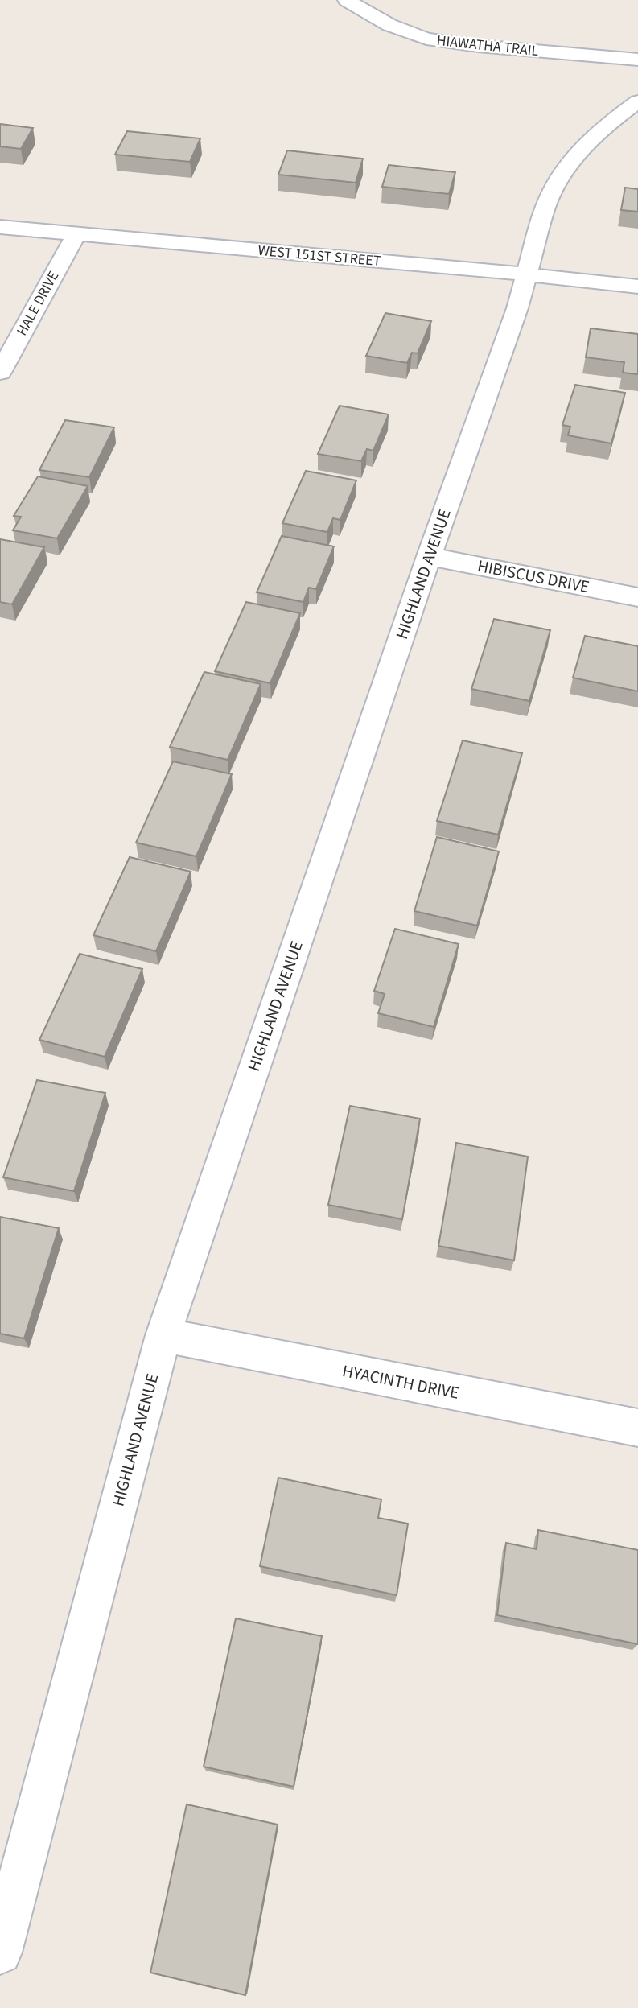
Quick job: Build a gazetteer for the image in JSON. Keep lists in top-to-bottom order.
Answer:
{
  "streets": {
    "street": [
      "HIAWATHA TRAIL",
      "WEST 151ST STREET",
      "HALE DRIVE",
      "HIGHLAND AVENUE",
      "HIBISCUS DRIVE",
      "HYACINTH DRIVE"
    ]
  },
  "crossings": [
    ["WEST 151ST STREET", "HALE DRIVE"],
    ["WEST 151ST STREET", "HIGHLAND AVENUE"],
    ["HIGHLAND AVENUE", "HIBISCUS DRIVE"],
    ["HIGHLAND AVENUE", "HYACINTH DRIVE"]
  ]
}
